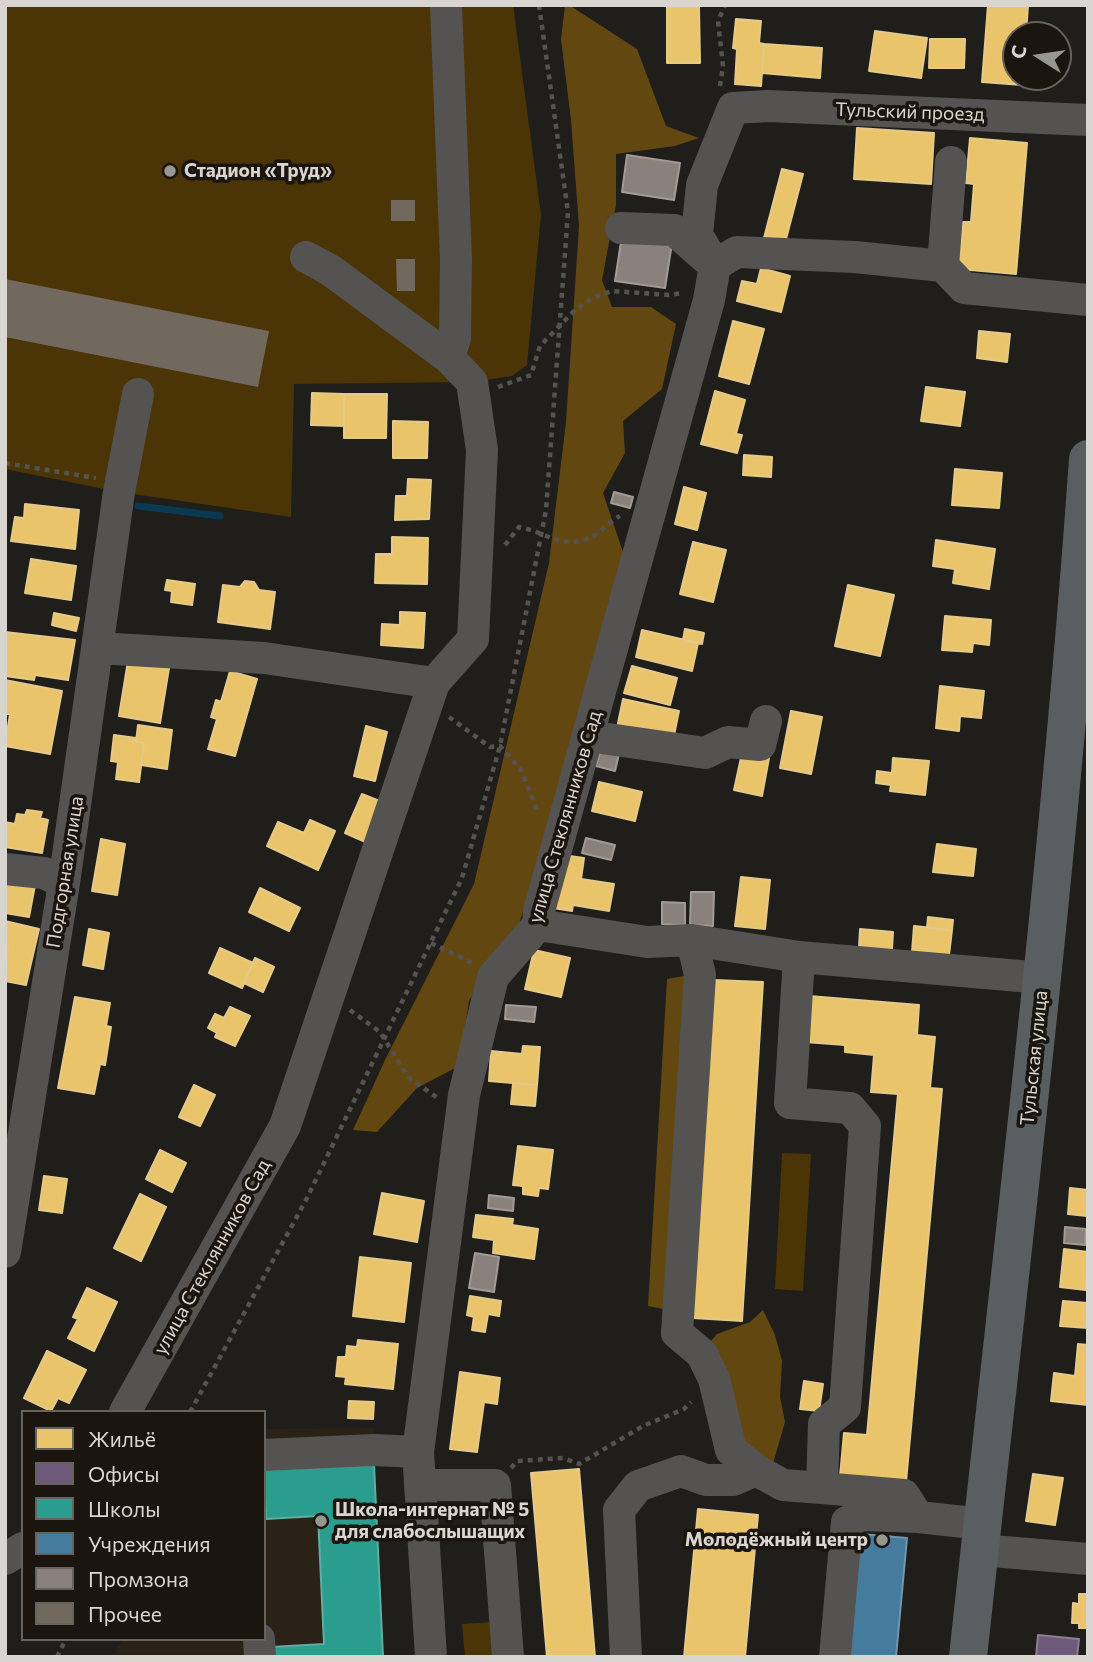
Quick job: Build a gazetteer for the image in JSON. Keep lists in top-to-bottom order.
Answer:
{
  "streets": {
    "main road": ["Тульская улица"],
    "street": ["Тульский проезд", "улица Стеклянников Сад", "Подгорная улица"]
  },
  "places": ["Стадион «Труд»", "Школа-интернат № 5 для слабослышащих", "Молодёжный центр"],
  "legend": [
    "Жильё",
    "Офисы",
    "Школы",
    "Учреждения",
    "Промзона",
    "Прочее"
  ],
  "north": "left"
}
